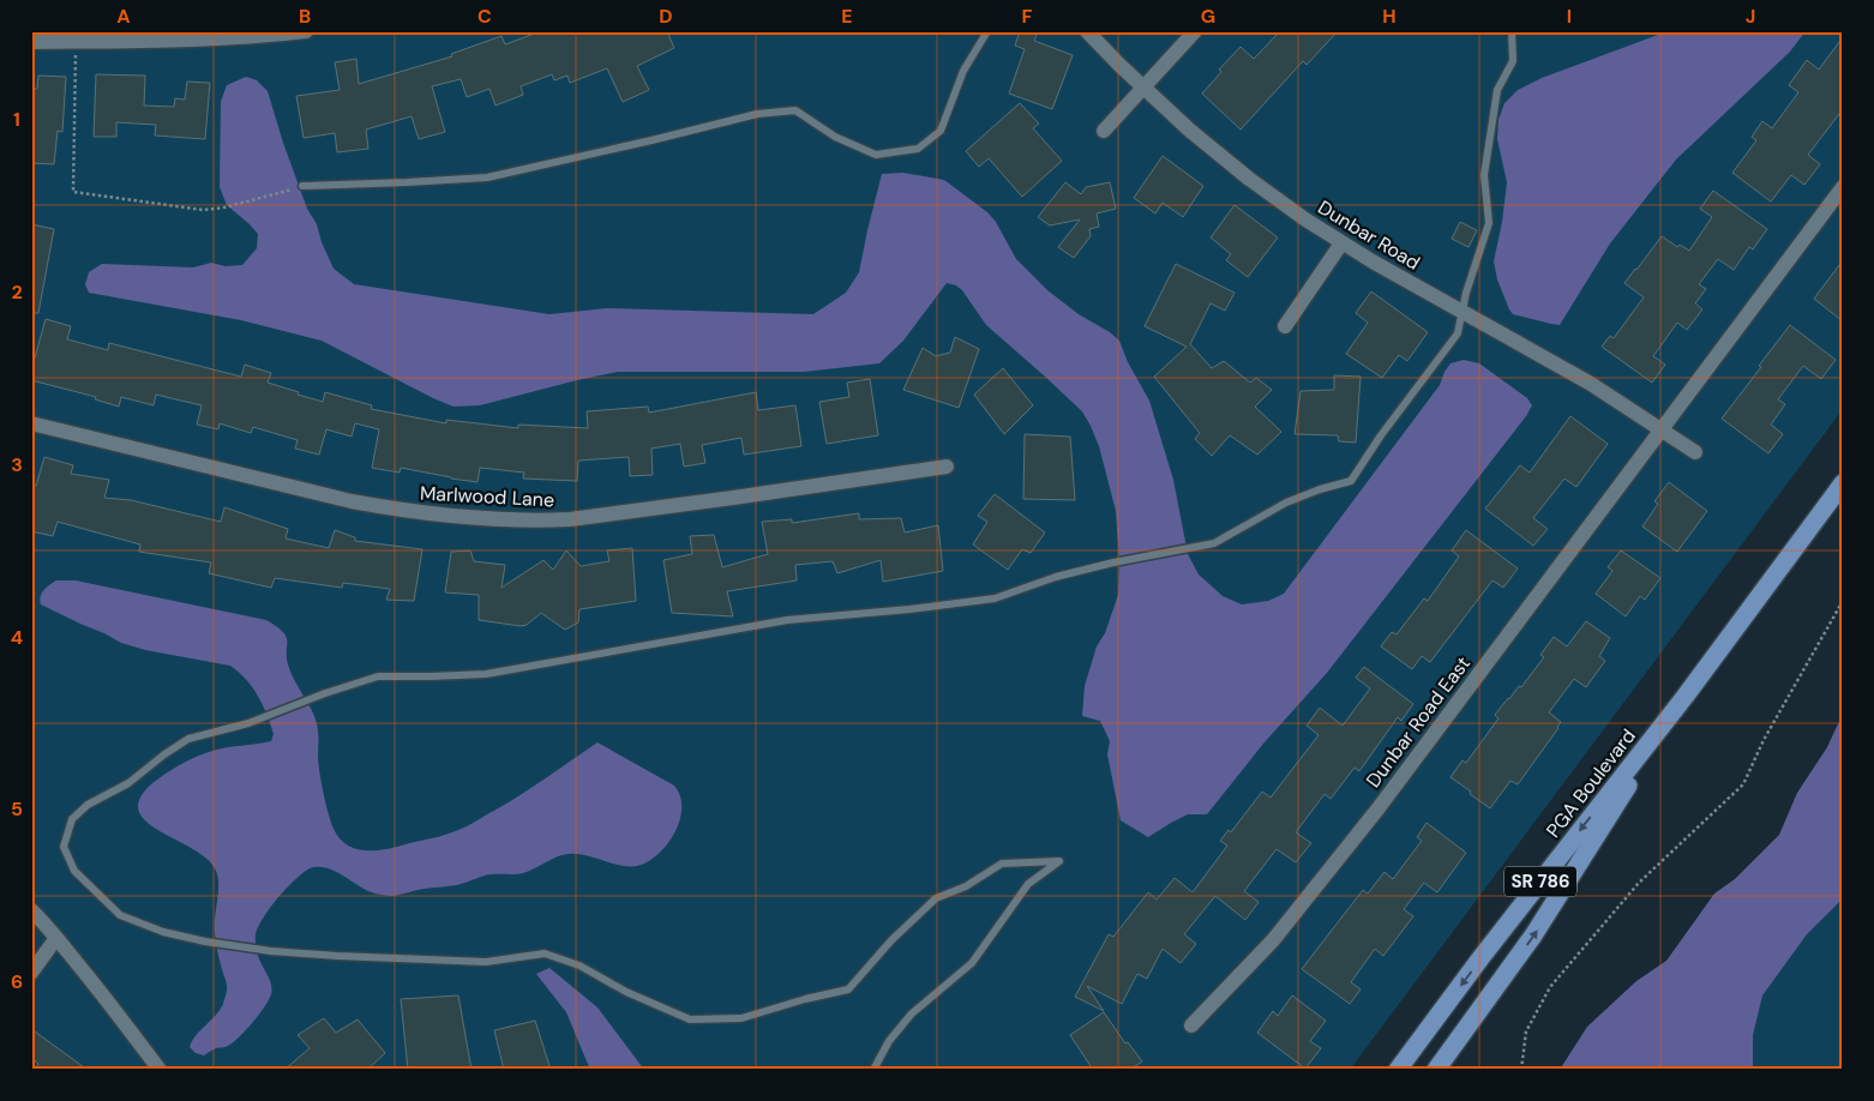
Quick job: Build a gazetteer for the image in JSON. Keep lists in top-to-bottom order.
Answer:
{
  "streets": {
    "main road": ["PGA Boulevard", "SR 786"],
    "street": ["Dunbar Road", "Marlwood Lane", "Dunbar Road East"]
  },
  "crossings": [
    ["Dunbar Road", "Dunbar Road East"]
  ],
  "grid": {
    "columns": [
      "A",
      "B",
      "C",
      "D",
      "E",
      "F",
      "G",
      "H",
      "I",
      "J"
    ],
    "rows": [
      "1",
      "2",
      "3",
      "4",
      "5",
      "6"
    ]
  }
}
